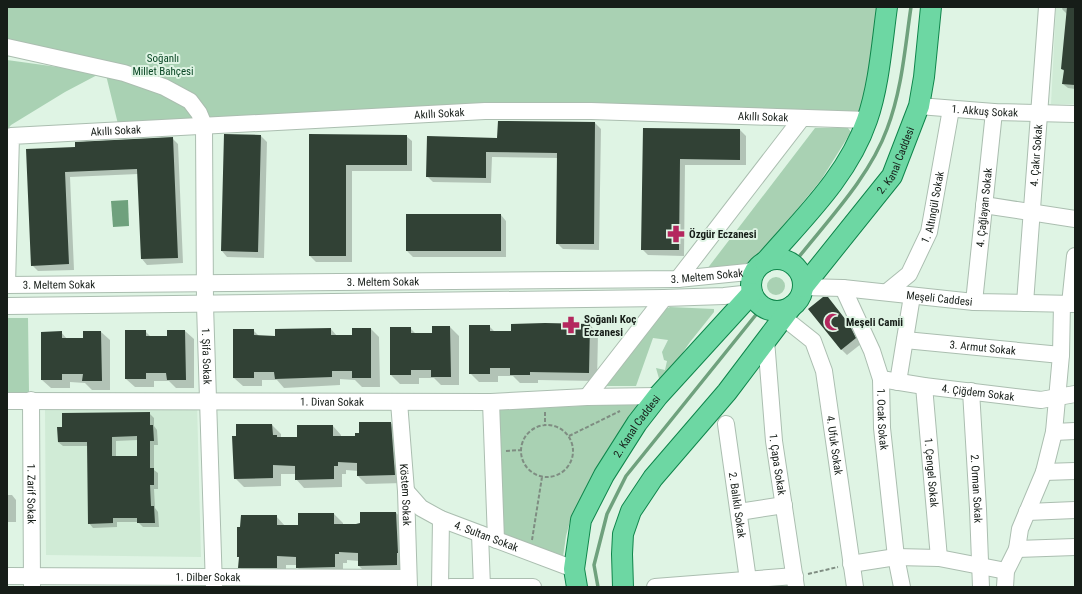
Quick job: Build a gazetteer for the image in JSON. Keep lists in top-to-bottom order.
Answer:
{
  "streets": {
    "main road": ["2. Kanal Caddesi"],
    "street": [
      "1. Akkuş Sokak",
      "Akıllı Sokak",
      "4. Çakır Sokak",
      "1. Altıngül Sokak",
      "4. Çağlayan Sokak",
      "3. Meltem Sokak",
      "Meşeli Caddesi",
      "3. Armut Sokak",
      "1. Şifa Sokak",
      "4. Çiğdem Sokak",
      "1. Divan Sokak",
      "1. Ocak Sokak",
      "4. Ufuk Sokak",
      "1. Çapa Sokak",
      "1. Çengel Sokak",
      "2. Orman Sokak",
      "1. Zarif Sokak",
      "Köstem Sokak",
      "2. Balıklı Sokak",
      "4. Sultan Sokak",
      "1. Dilber Sokak"
    ]
  },
  "crossings": [
    ["1. Akkuş Sokak", "4. Çakır Sokak"],
    ["1. Akkuş Sokak", "2. Kanal Caddesi"],
    ["1. Akkuş Sokak", "1. Altıngül Sokak"],
    ["1. Akkuş Sokak", "4. Çağlayan Sokak"],
    ["Akıllı Sokak", "3. Meltem Sokak"],
    ["Akıllı Sokak", "1. Şifa Sokak"],
    ["4. Çakır Sokak", "Meşeli Caddesi"],
    ["2. Kanal Caddesi", "3. Meltem Sokak"],
    ["2. Kanal Caddesi", "Meşeli Caddesi"],
    ["2. Kanal Caddesi", "1. Divan Sokak"],
    ["2. Kanal Caddesi", "4. Ufuk Sokak"],
    ["2. Kanal Caddesi", "4. Sultan Sokak"],
    ["1. Altıngül Sokak", "Meşeli Caddesi"],
    ["4. Çağlayan Sokak", "Meşeli Caddesi"],
    ["3. Meltem Sokak", "Meşeli Caddesi"],
    ["3. Meltem Sokak", "1. Şifa Sokak"],
    ["3. Meltem Sokak", "4. Ufuk Sokak"],
    ["Meşeli Caddesi", "1. Ocak Sokak"],
    ["Meşeli Caddesi", "4. Ufuk Sokak"],
    ["1. Şifa Sokak", "1. Divan Sokak"],
    ["1. Şifa Sokak", "1. Dilber Sokak"],
    ["4. Çiğdem Sokak", "1. Ocak Sokak"],
    ["4. Çiğdem Sokak", "1. Çengel Sokak"],
    ["4. Çiğdem Sokak", "2. Orman Sokak"],
    ["1. Divan Sokak", "1. Zarif Sokak"],
    ["1. Divan Sokak", "Köstem Sokak"],
    ["1. Zarif Sokak", "1. Dilber Sokak"],
    ["Köstem Sokak", "4. Sultan Sokak"],
    ["Köstem Sokak", "1. Dilber Sokak"]
  ],
  "parks": ["Soğanlı Millet Bahçesi"],
  "places": {
    "pharmacy": ["Özgür Eczanesi", "Soğanlı Koç Eczanesi"],
    "mosque": ["Meşeli Camii"]
  }
}
